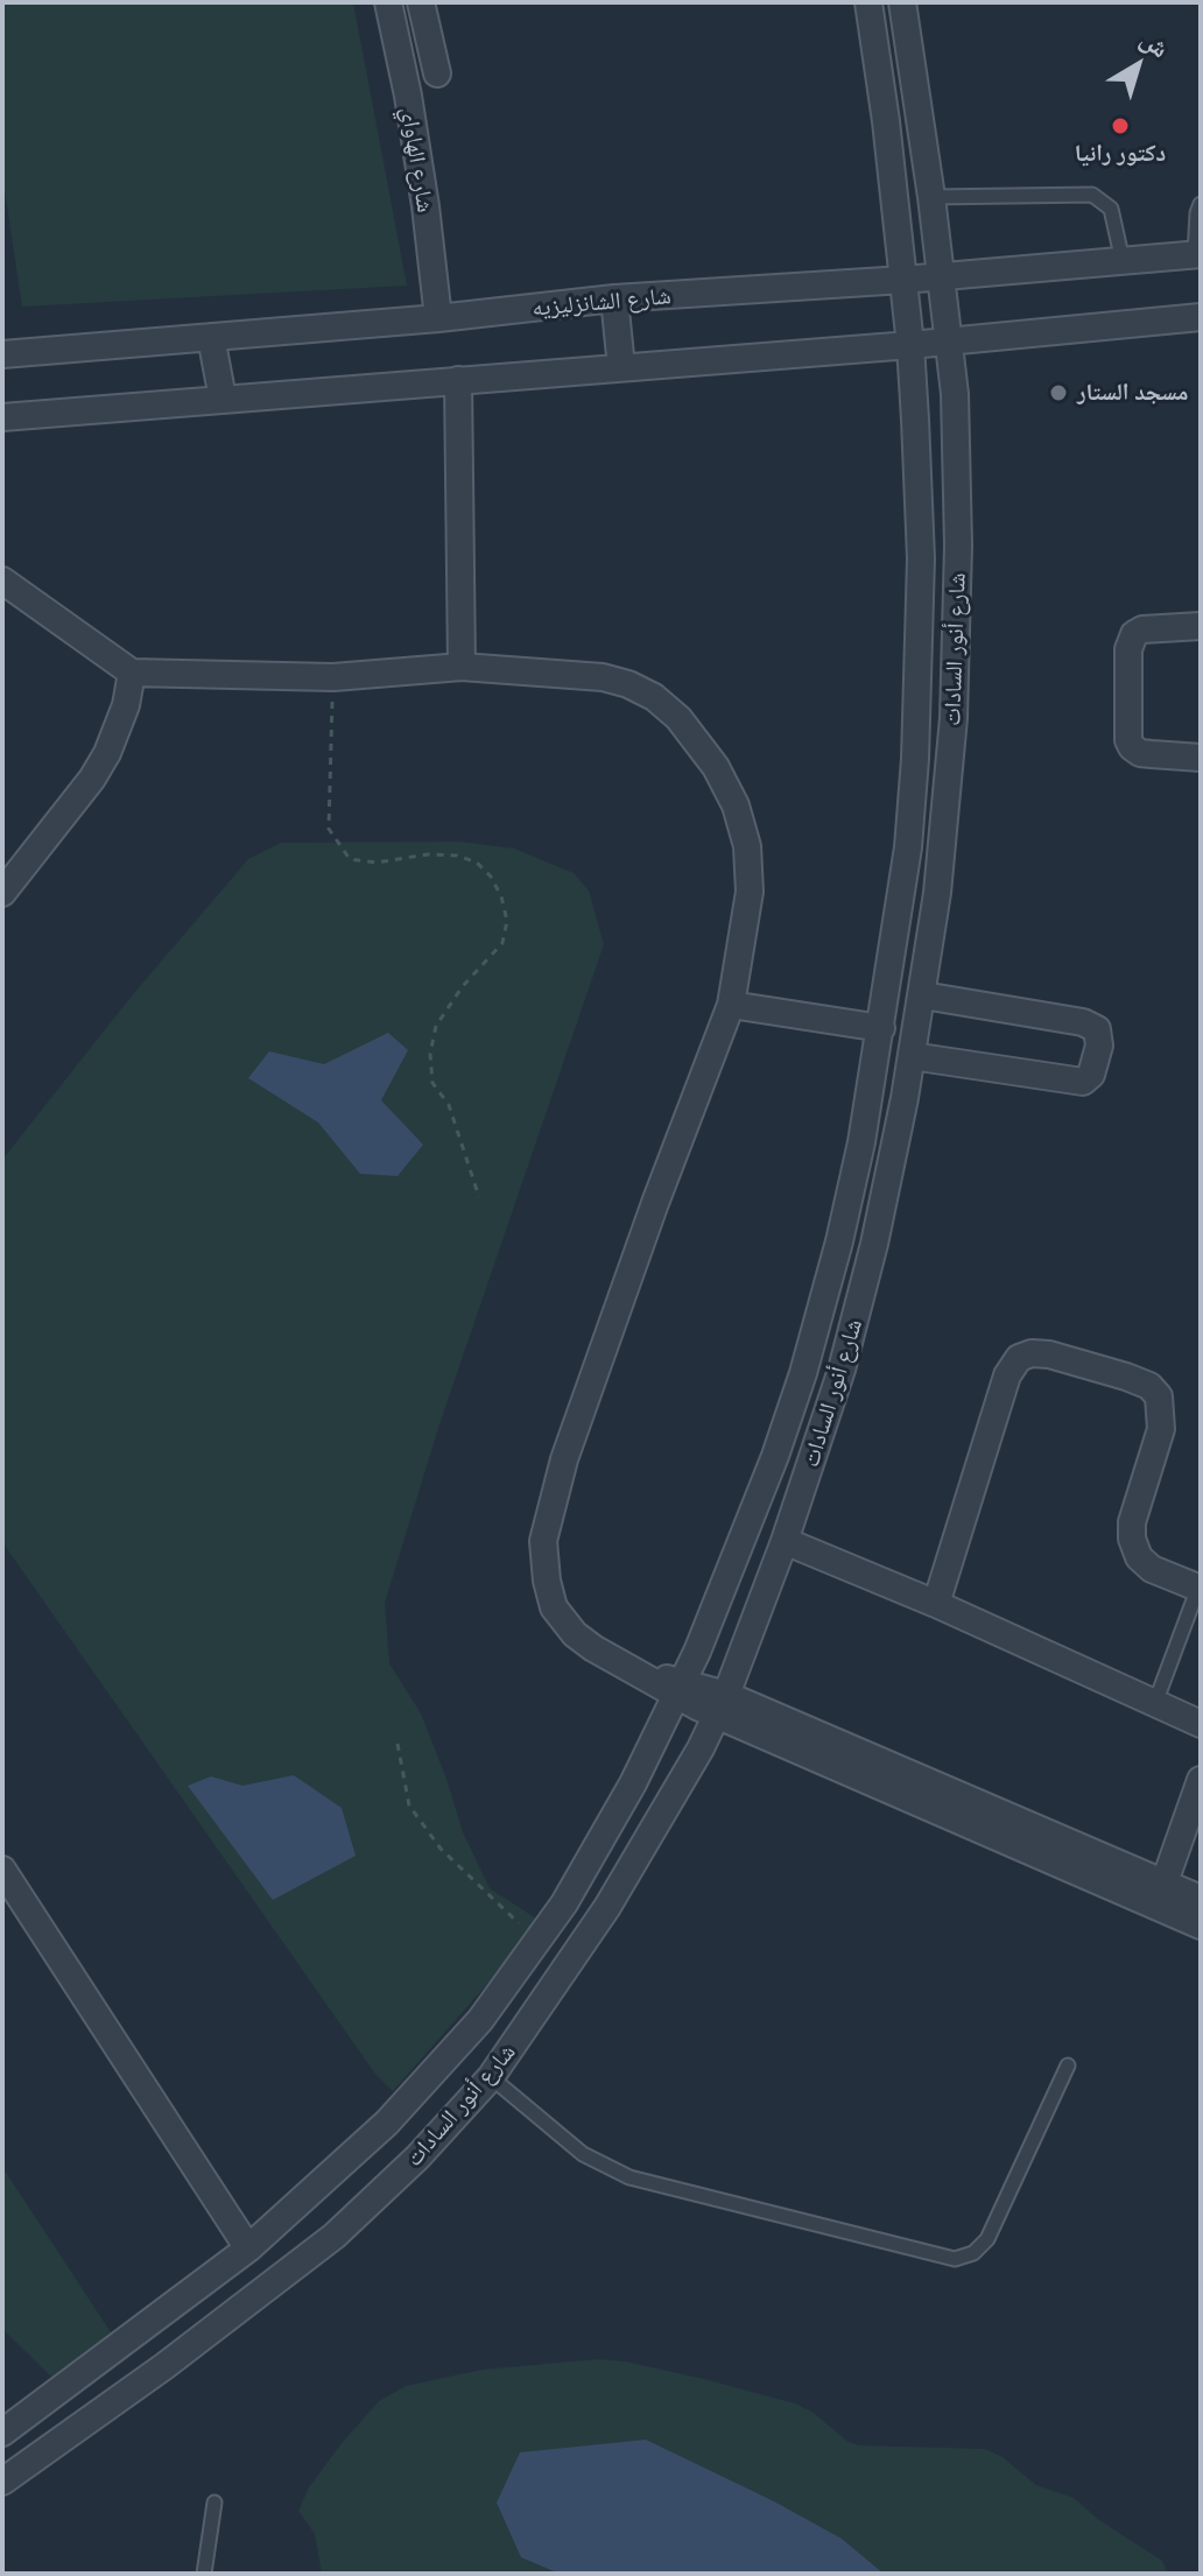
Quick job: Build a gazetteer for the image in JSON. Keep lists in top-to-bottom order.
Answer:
{
  "streets": {
    "street": ["شارع الهاواي", "شارع الشانزليزيه", "شارع أنور السادات"]
  },
  "crossings": [
    ["شارع الهاواي", "شارع الشانزليزيه"],
    ["شارع الشانزليزيه", "شارع أنور السادات"]
  ],
  "places": ["دكتور رانيا", "مسجد الستار"],
  "north": "top right"
}
